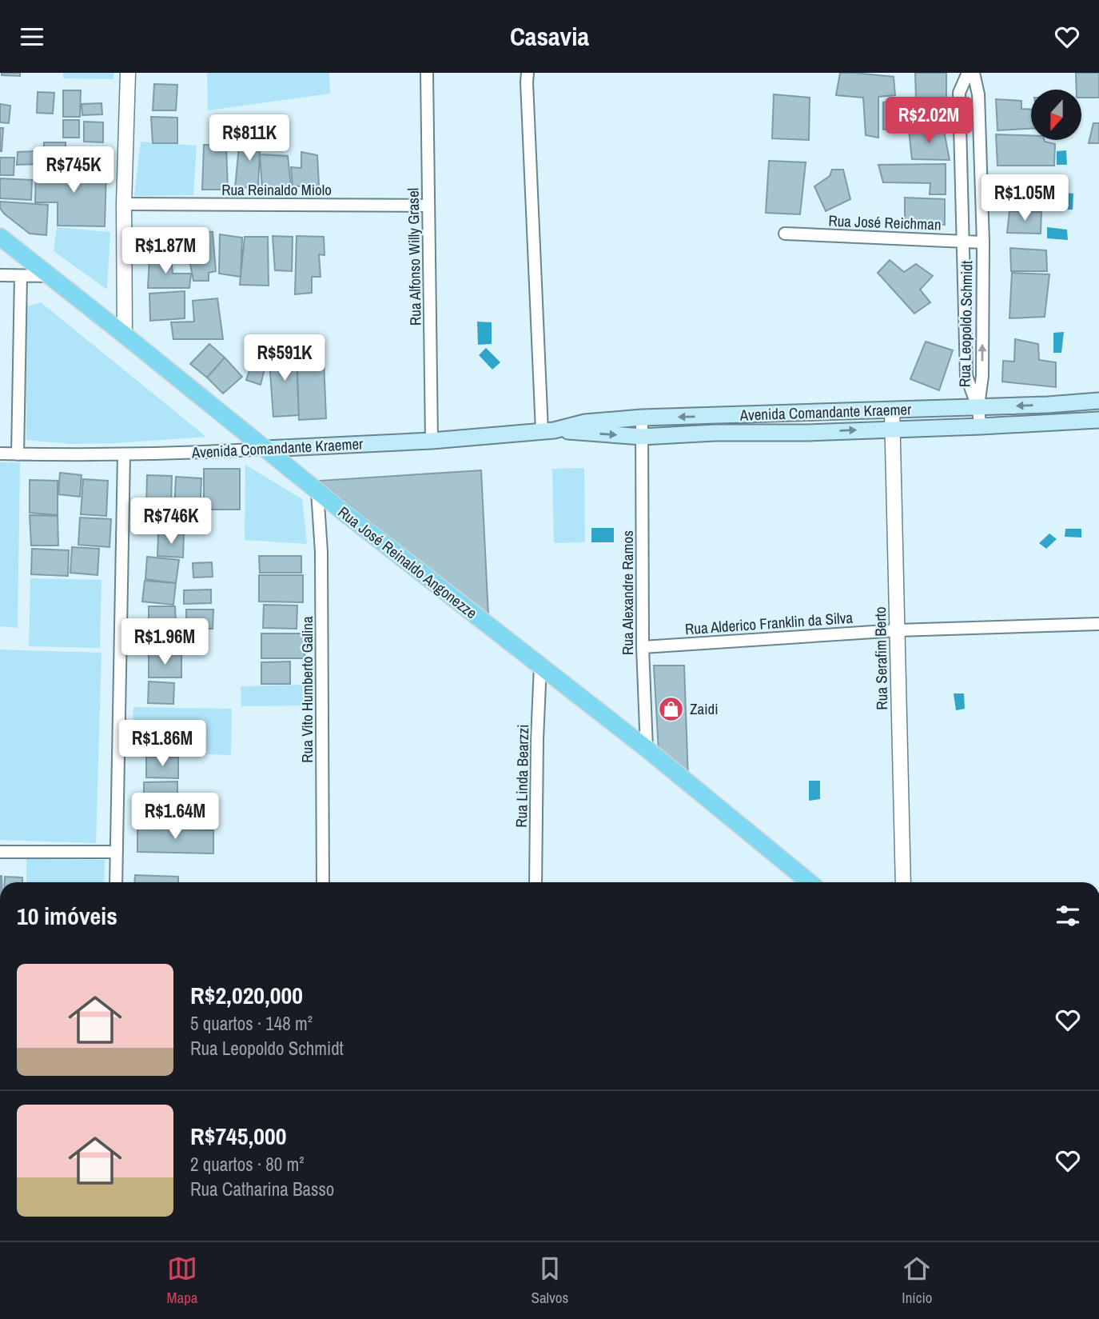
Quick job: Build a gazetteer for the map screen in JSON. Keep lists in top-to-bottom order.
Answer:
{
  "streets": {
    "main road": ["Avenida Comandante Kraemer", "Rua José Reinaldo Angonezze"],
    "street": [
      "Rua Reinaldo Miolo",
      "Rua José Reichman",
      "Rua Alfonso Willy Grasel",
      "Rua Leopoldo Schmidt",
      "Rua Alexandre Ramos",
      "Rua Alderico Franklin da Silva",
      "Rua Serafim Berto",
      "Rua Vito Humberto Galina",
      "Rua Linda Bearzzi"
    ]
  },
  "crossings": [
    ["Rua Reinaldo Miolo", "Rua Alfonso Willy Grasel"],
    ["Rua José Reichman", "Rua Leopoldo Schmidt"],
    ["Rua Alfonso Willy Grasel", "Avenida Comandante Kraemer"],
    ["Rua Leopoldo Schmidt", "Avenida Comandante Kraemer"],
    ["Avenida Comandante Kraemer", "Rua José Reinaldo Angonezze"],
    ["Avenida Comandante Kraemer", "Rua Alexandre Ramos"],
    ["Avenida Comandante Kraemer", "Rua Serafim Berto"],
    ["Rua José Reinaldo Angonezze", "Rua Alexandre Ramos"],
    ["Rua José Reinaldo Angonezze", "Rua Vito Humberto Galina"],
    ["Rua José Reinaldo Angonezze", "Rua Linda Bearzzi"],
    ["Rua Alexandre Ramos", "Rua Alderico Franklin da Silva"],
    ["Rua Alderico Franklin da Silva", "Rua Serafim Berto"]
  ],
  "places": {
    "shop": ["Zaidi"]
  },
  "north": "bottom",
  "page": {
    "header": "Casavia",
    "price": [
      "R$2.02M",
      "R$811K",
      "R$745K",
      "R$1.05M",
      "R$1.87M",
      "R$591K",
      "R$746K",
      "R$1.96M",
      "R$1.86M",
      "R$1.64M"
    ],
    "heading": "10 imóveis",
    "list": [
      {
        "name": "R$2,020,000",
        "note": "5 quartos · 148 m² · Rua Leopoldo Schmidt"
      },
      {
        "name": "R$745,000",
        "note": "2 quartos · 80 m² · Rua Catharina Basso"
      }
    ],
    "tabs": ["Mapa", "Salvos", "Início"]
  }
}
